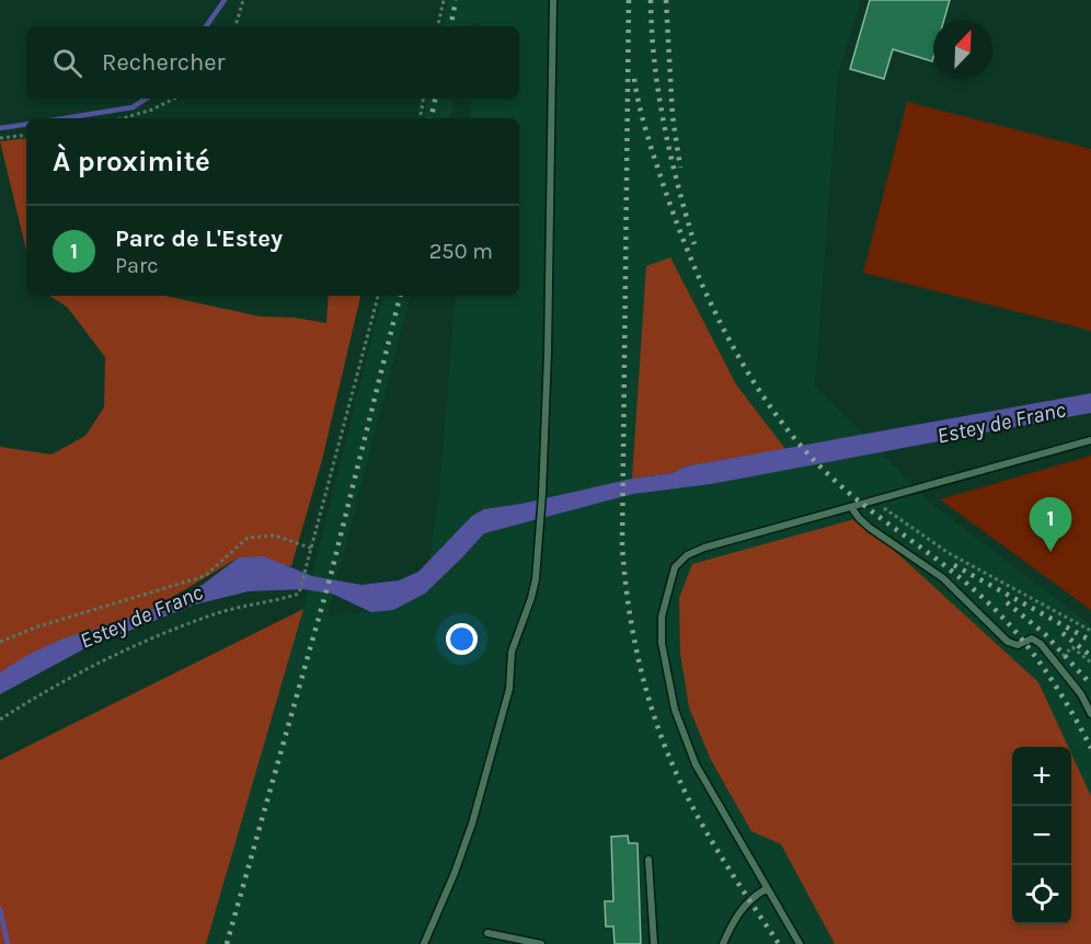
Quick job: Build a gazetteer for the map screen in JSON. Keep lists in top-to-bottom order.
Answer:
{
  "water": ["Estey de Franc"],
  "north": "top right",
  "page": {
    "search": "Rechercher",
    "heading": "À proximité",
    "list": [
      {
        "mark": "1",
        "name": "Parc de L'Estey",
        "note": "Parc",
        "value": "250 m"
      }
    ],
    "pins": "1",
    "map_buttons": ["+", "−"]
  }
}
